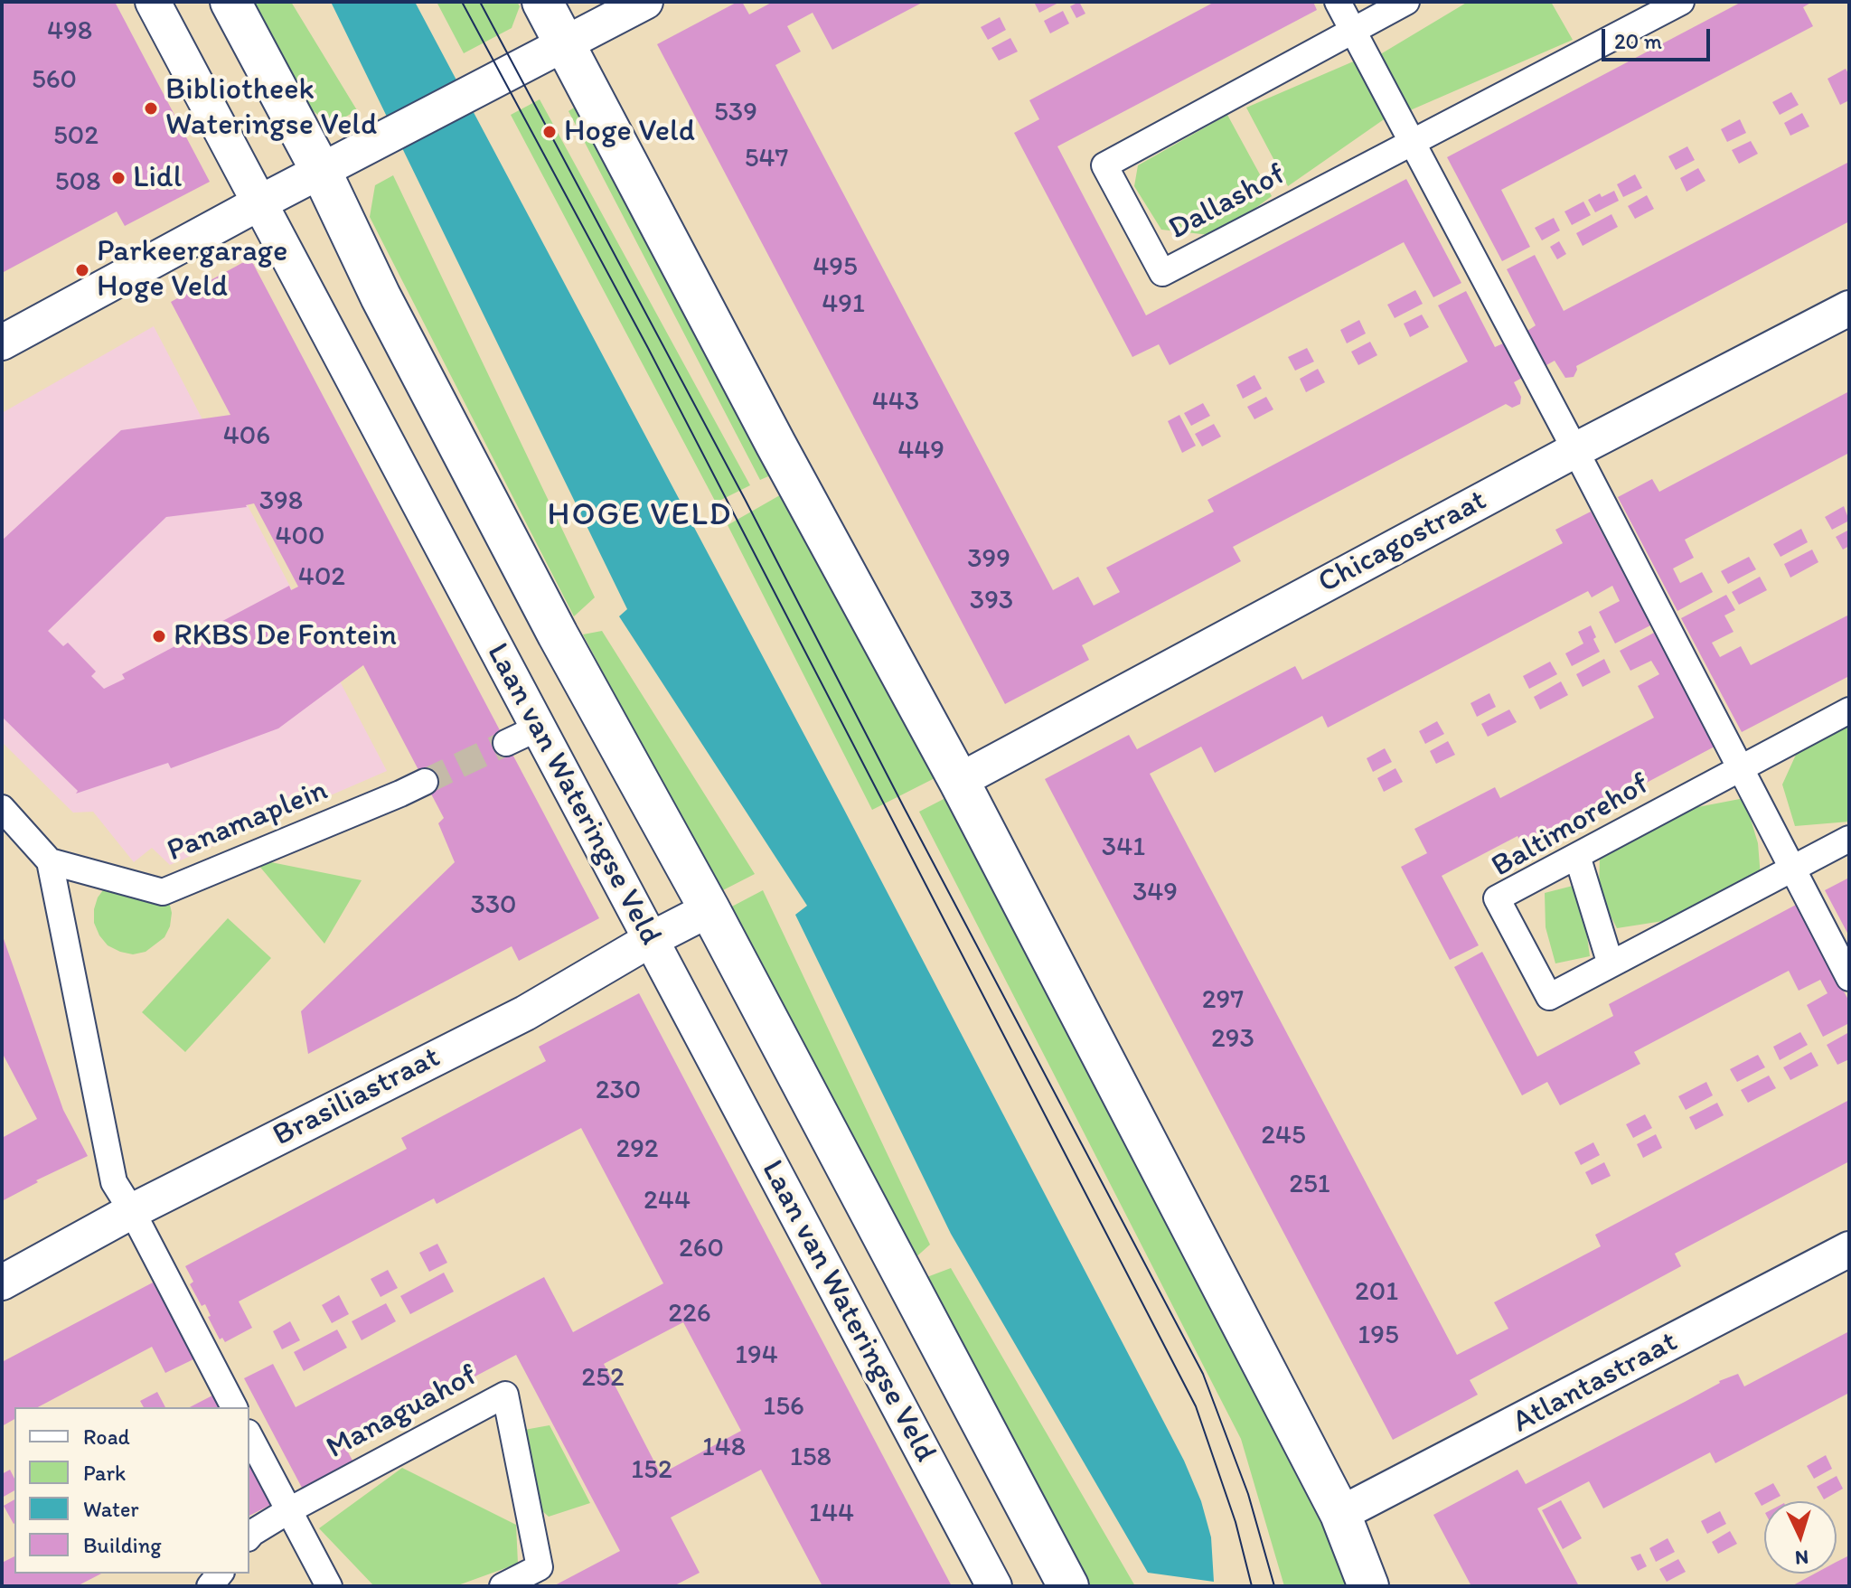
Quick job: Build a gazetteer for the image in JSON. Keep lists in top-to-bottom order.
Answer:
{
  "streets": {
    "street": [
      "Dallashof",
      "Chicagostraat",
      "Laan van Wateringse Veld",
      "Panamaplein",
      "Baltimorehof",
      "Brasiliastraat",
      "Atlantastraat",
      "Managuahof"
    ]
  },
  "crossings": [
    ["Laan van Wateringse Veld", "Brasiliastraat"]
  ],
  "districts": ["HOGE VELD"],
  "places": [
    "Bibliotheek Wateringse Veld",
    "Hoge Veld",
    "Lidl",
    "Parkeergarage Hoge Veld",
    "RKBS De Fontein"
  ],
  "house_numbers": [
    "498",
    "560",
    "539",
    "502",
    "547",
    "508",
    "495",
    "491",
    "443",
    "406",
    "449",
    "398",
    "400",
    "399",
    "402",
    "393",
    "341",
    "349",
    "330",
    "297",
    "293",
    "230",
    "245",
    "292",
    "251",
    "244",
    "260",
    "201",
    "226",
    "195",
    "194",
    "252",
    "156",
    "148",
    "158",
    "152",
    "144"
  ],
  "legend": [
    "Road",
    "Park",
    "Water",
    "Building"
  ],
  "scale_bar": "20 m",
  "north": "bottom"
}
